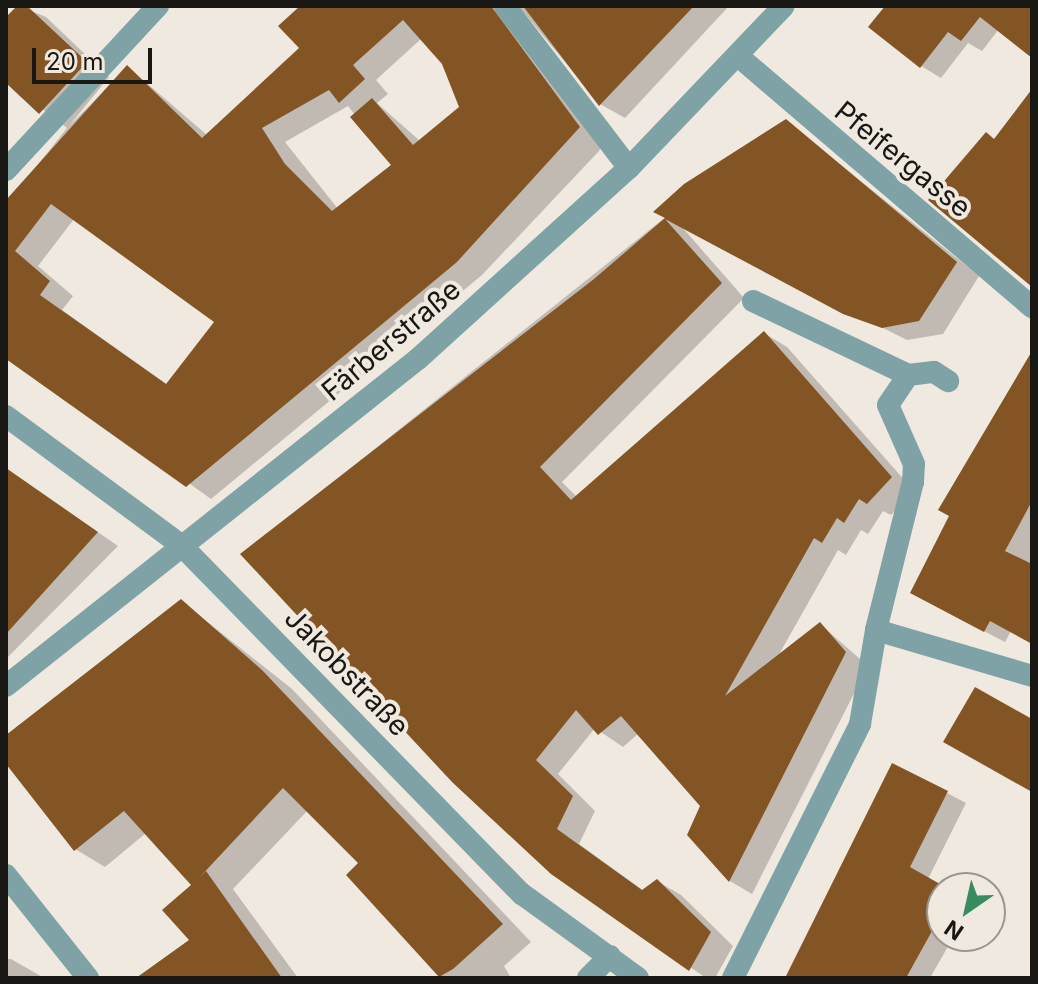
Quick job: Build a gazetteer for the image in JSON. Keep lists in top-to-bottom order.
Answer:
{
  "streets": {
    "street": ["Pfeifergasse", "Färberstraße", "Jakobstraße"]
  },
  "crossings": [
    ["Pfeifergasse", "Färberstraße"],
    ["Färberstraße", "Jakobstraße"]
  ],
  "scale_bar": "20 m",
  "north": "bottom left"
}
